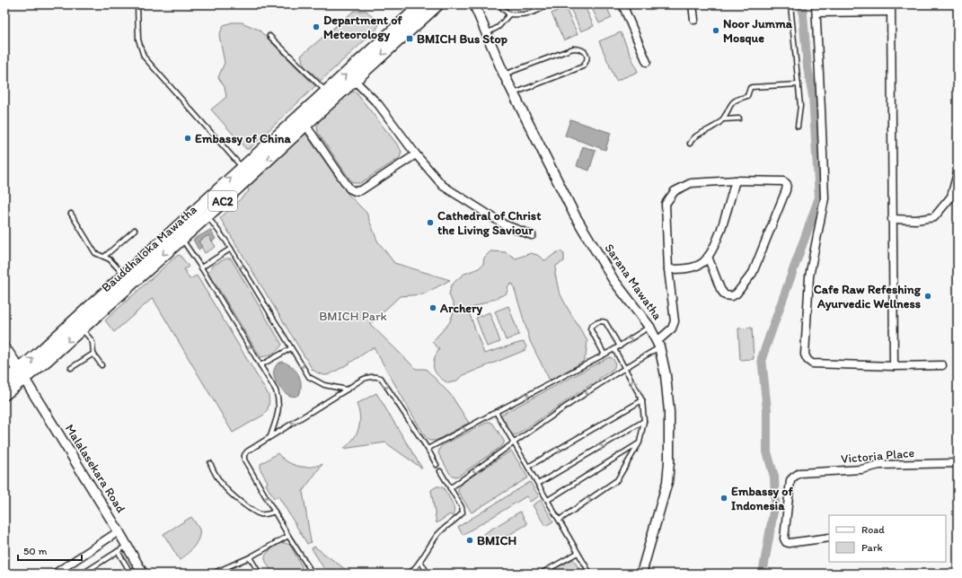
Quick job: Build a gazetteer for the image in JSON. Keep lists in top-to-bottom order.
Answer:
{
  "streets": {
    "main road": ["AC2", "Bauddhaloka Mawatha"],
    "street": ["Sarana Mawatha", "Victoria Place", "Malalasekara Road"]
  },
  "crossings": [
    ["Bauddhaloka Mawatha", "Malalasekara Road"]
  ],
  "parks": ["BMICH Park"],
  "places": {
    "other": [
      "Department of Meteorology",
      "Noor Jumma Mosque",
      "Embassy of China",
      "Cathedral of Christ the Living Saviour",
      "Cafe Raw Refeshing Ayurvedic Wellness",
      "Archery",
      "Embassy of Indonesia",
      "BMICH"
    ],
    "transit": ["BMICH Bus Stop"]
  },
  "legend": ["Road", "Park"],
  "scale_bar": "50 m"
}
